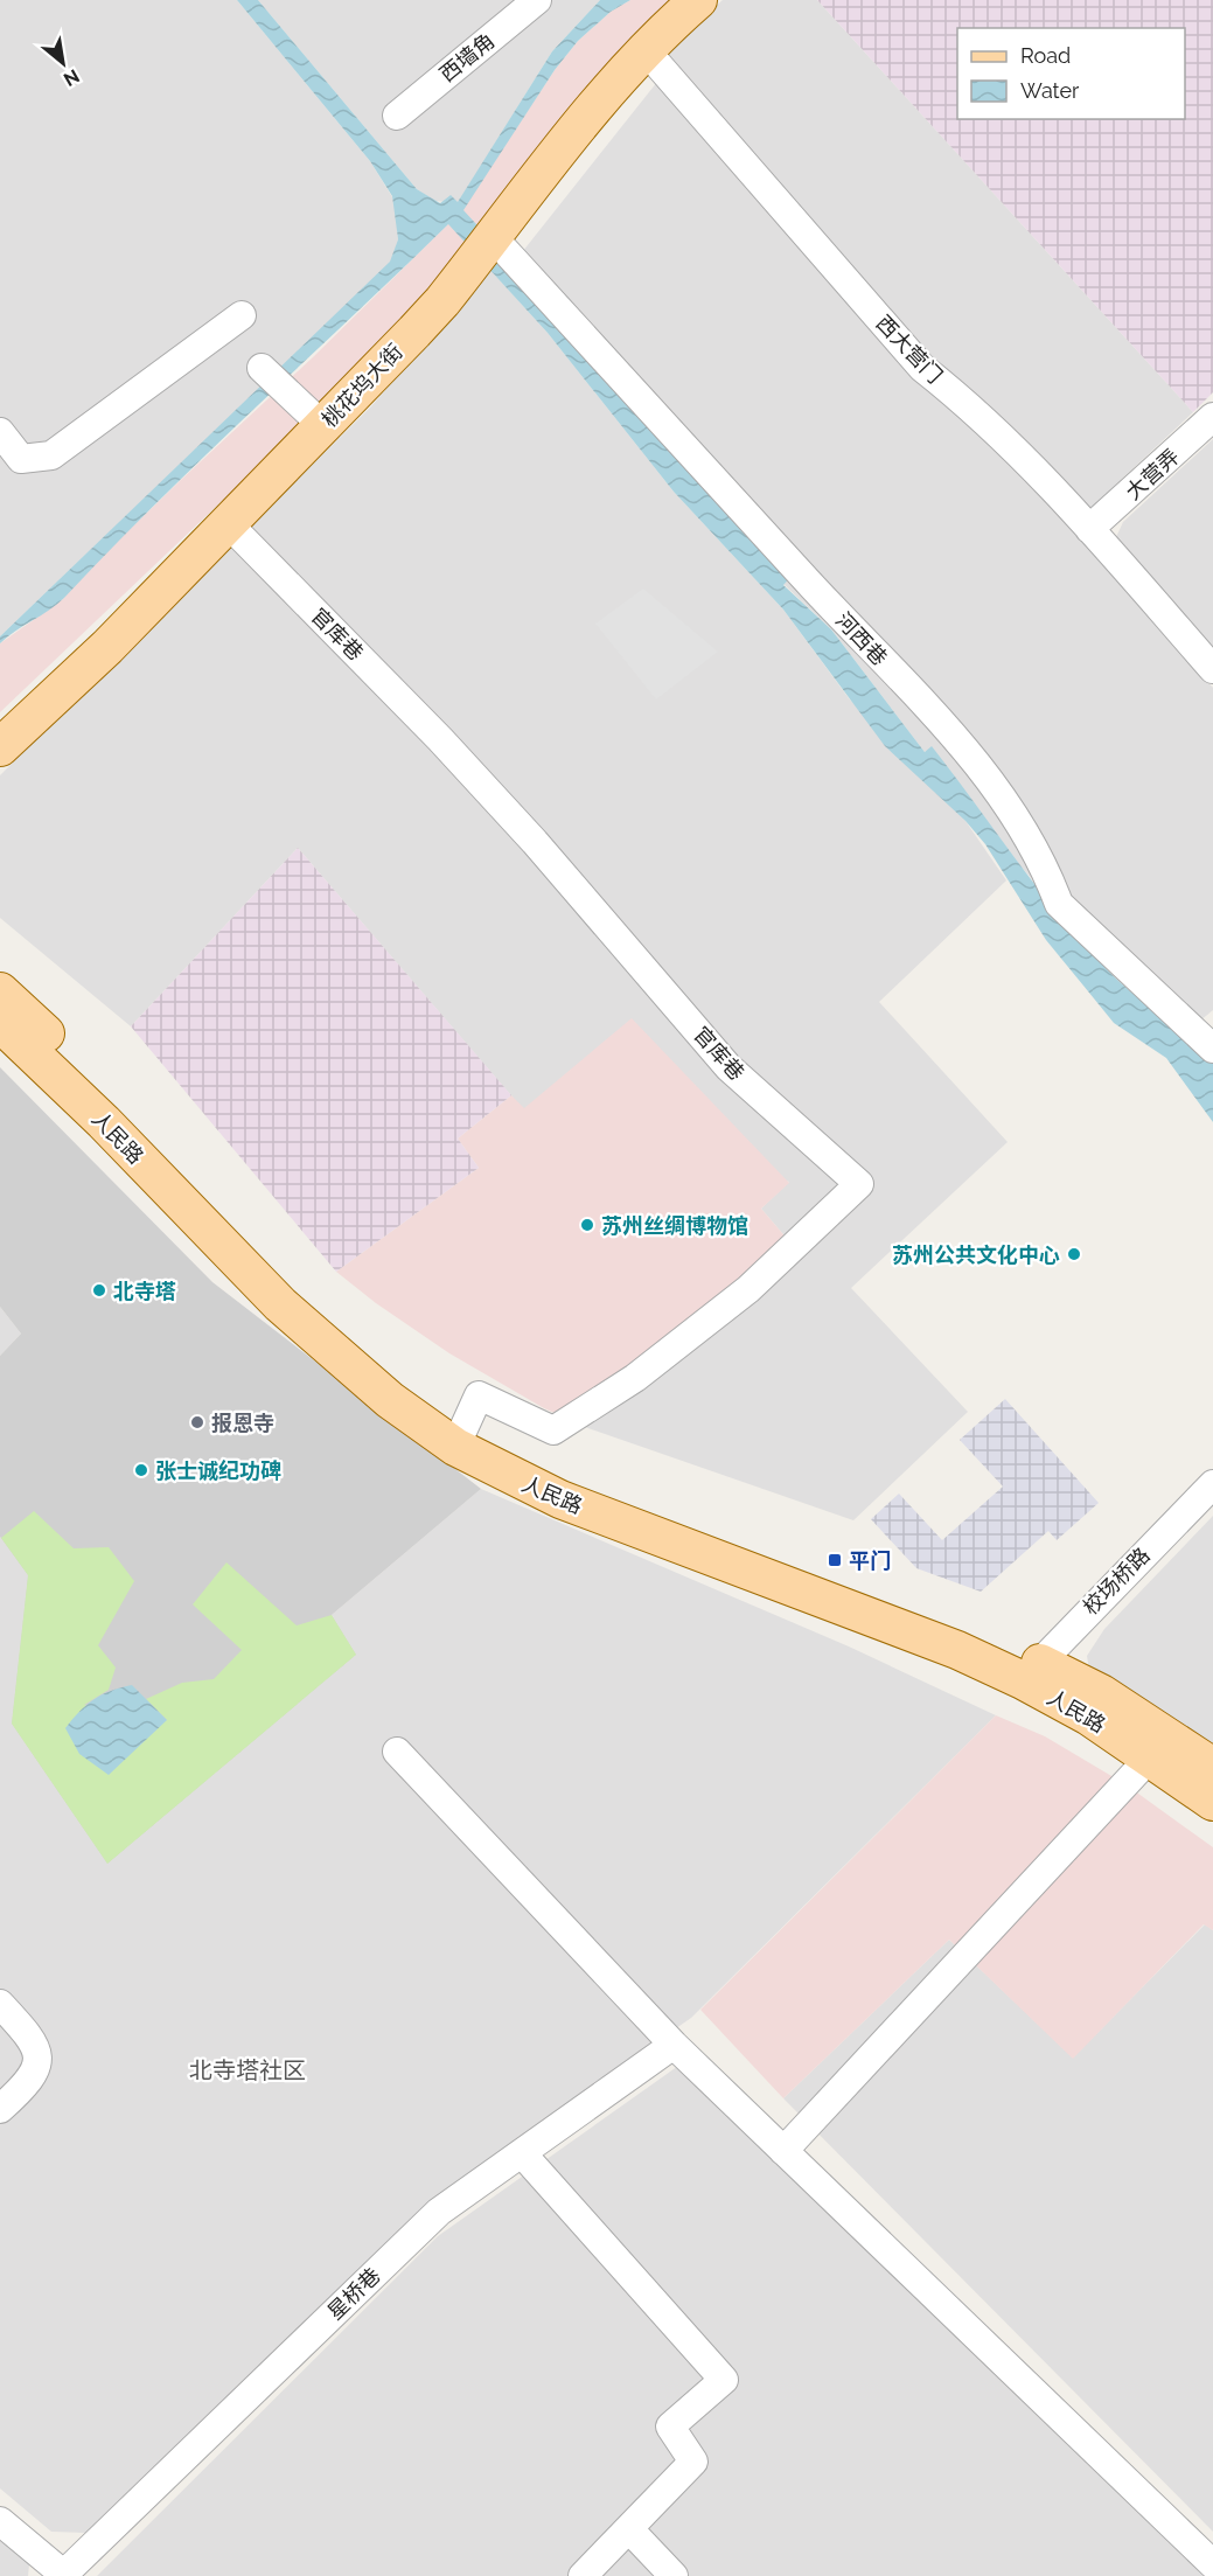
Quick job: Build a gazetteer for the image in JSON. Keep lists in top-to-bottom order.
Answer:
{
  "streets": {
    "main road": ["桃花坞大街", "人民路"],
    "street": [
      "西墙角",
      "西大营门",
      "大营弄",
      "官库巷",
      "河西巷",
      "校场桥路",
      "星桥巷"
    ]
  },
  "crossings": [
    ["西大营门", "桃花坞大街"],
    ["西大营门", "大营弄"],
    ["桃花坞大街", "官库巷"],
    ["桃花坞大街", "河西巷"],
    ["官库巷", "人民路"],
    ["人民路", "校场桥路"]
  ],
  "districts": ["北寺塔社区"],
  "places": {
    "other": [
      "苏州丝绸博物馆",
      "苏州公共文化中心",
      "北寺塔",
      "报恩寺",
      "张士诚纪功碑"
    ],
    "transit": ["平门"]
  },
  "legend": ["Road", "Water"],
  "north": "bottom right"
}
